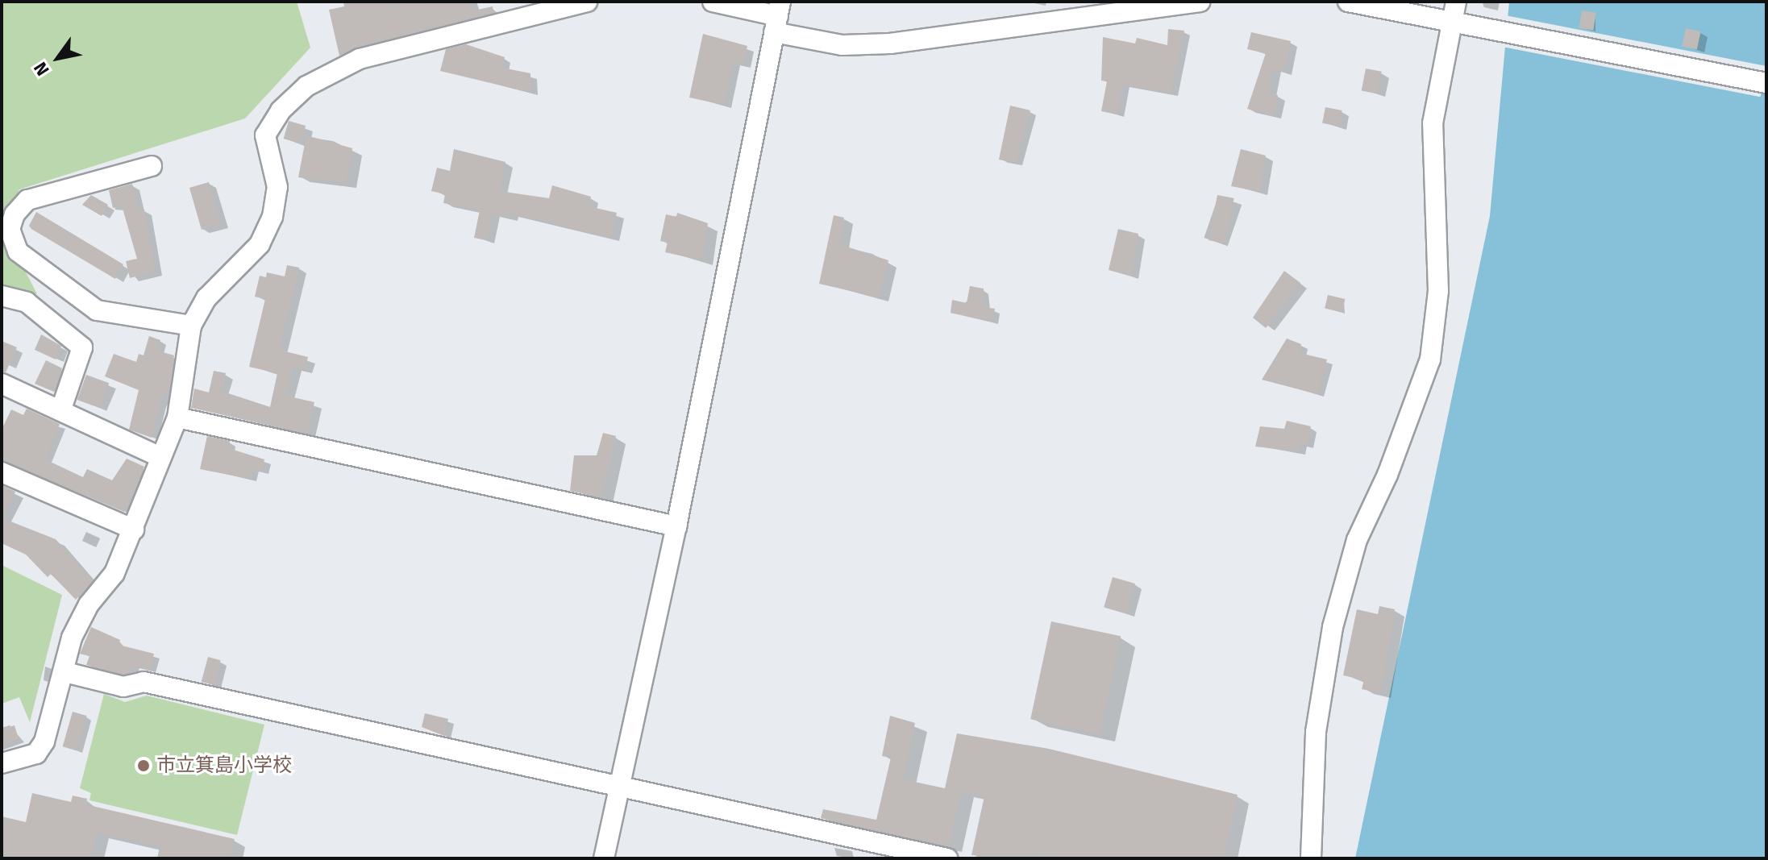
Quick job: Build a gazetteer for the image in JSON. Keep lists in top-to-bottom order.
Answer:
{
  "places": ["市立箕島小学校"],
  "north": "bottom left"
}
